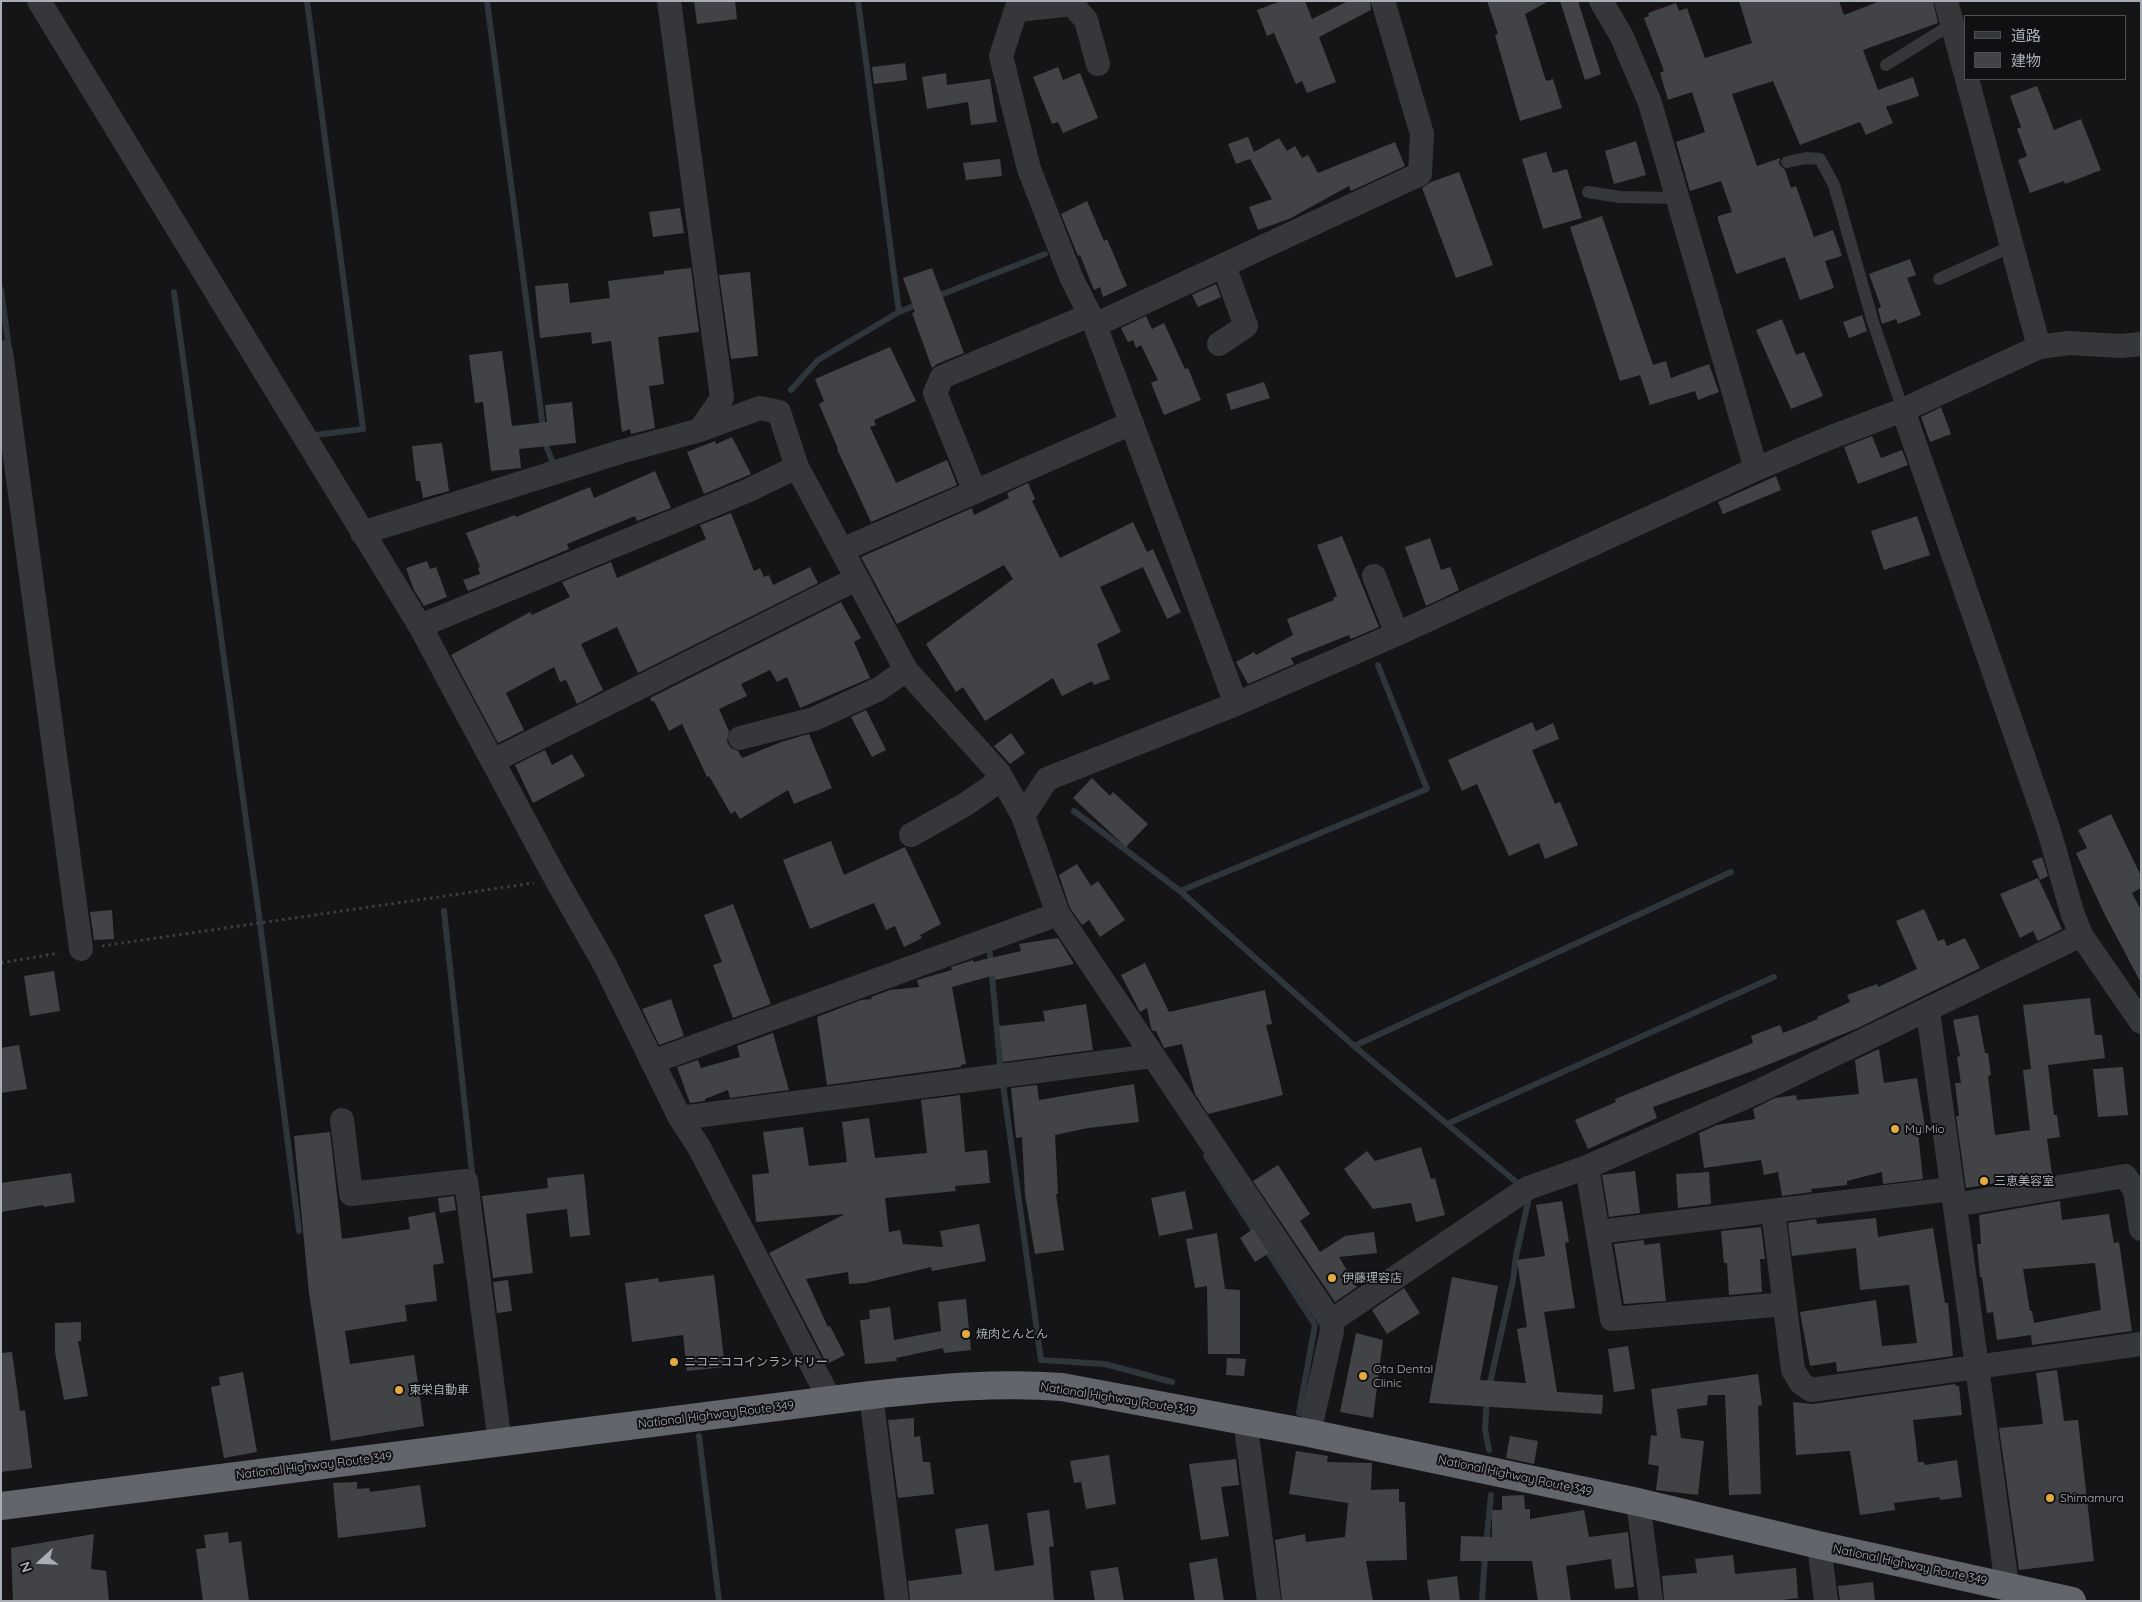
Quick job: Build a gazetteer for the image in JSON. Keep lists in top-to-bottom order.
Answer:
{
  "streets": {
    "highway": ["National Highway Route 349"]
  },
  "places": [
    "My Mio",
    "三恵美容室",
    "伊藤理容店",
    "焼肉とんとん",
    "ニコニココインランドリー",
    "Ota Dental Clinic",
    "東栄自動車",
    "Shimamura"
  ],
  "legend": ["道路", "建物"],
  "north": "left"
}
